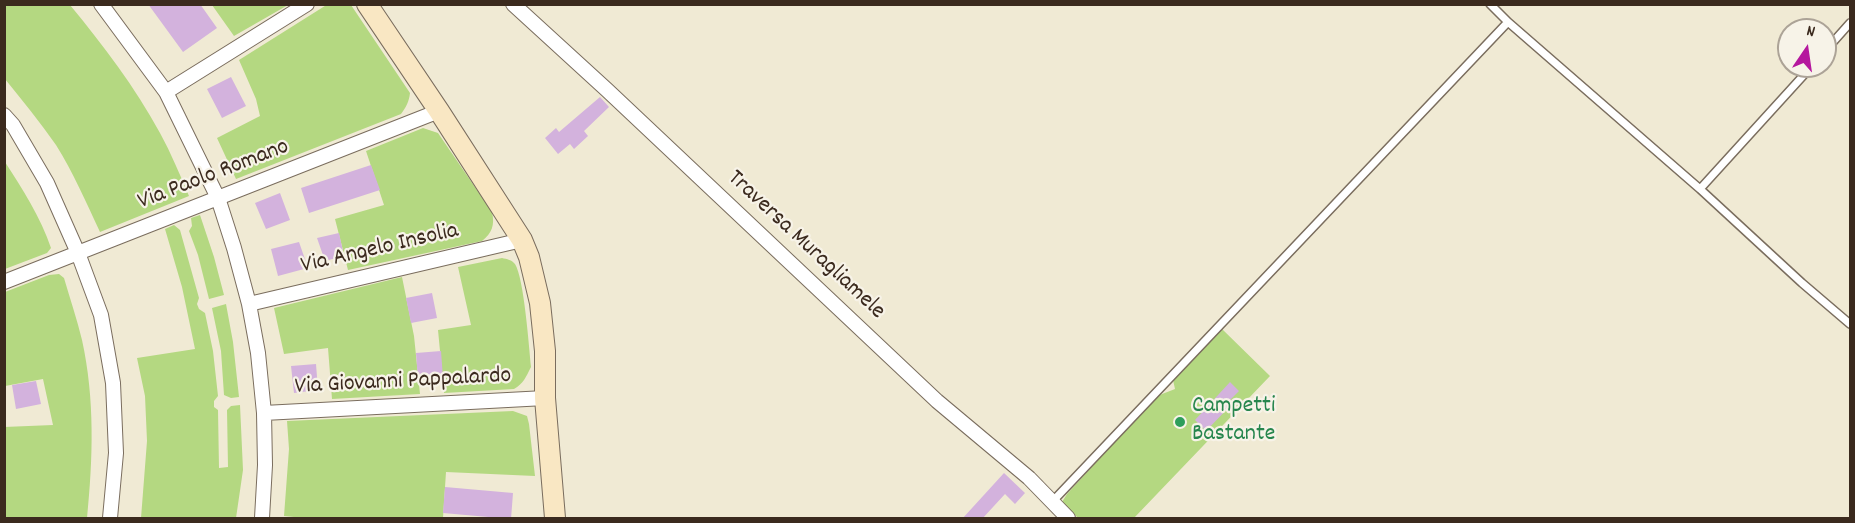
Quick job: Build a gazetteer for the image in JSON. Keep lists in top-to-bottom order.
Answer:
{
  "streets": {
    "street": [
      "Via Paolo Romano",
      "Traversa Muragliamele",
      "Via Angelo Insolia",
      "Via Giovanni Pappalardo"
    ]
  },
  "places": ["Campetti Bastante"],
  "north": "top"
}
